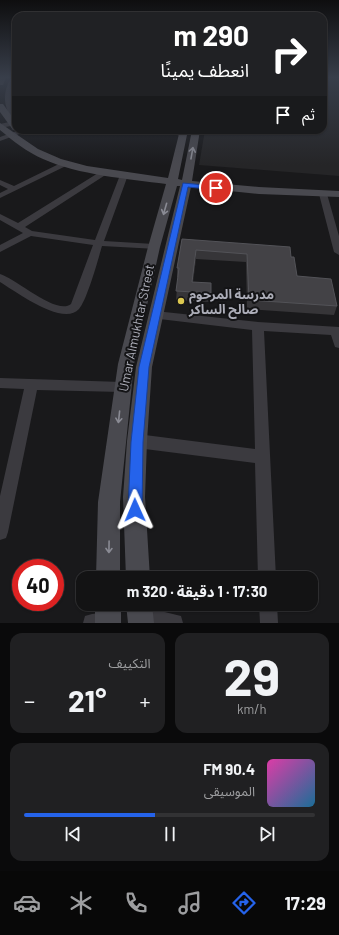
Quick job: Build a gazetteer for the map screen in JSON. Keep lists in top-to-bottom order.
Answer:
{
  "streets": {
    "street": ["Umar Almukhtar Street"]
  },
  "places": ["مدرسة المرحوم صالح الساكر"],
  "page": {
    "turn": ["290 m", "انعطف يمينًا"],
    "then": "ثم",
    "limit": "40",
    "trip": "17:30 · 1 دقيقة · 320 m",
    "tile": [
      ["29", "km/h"],
      "التكييف"
    ],
    "heat": ["−", "21°", "+"],
    "song": ["90.4 FM", "الموسيقى"],
    "tabs": "17:29"
  }
}
